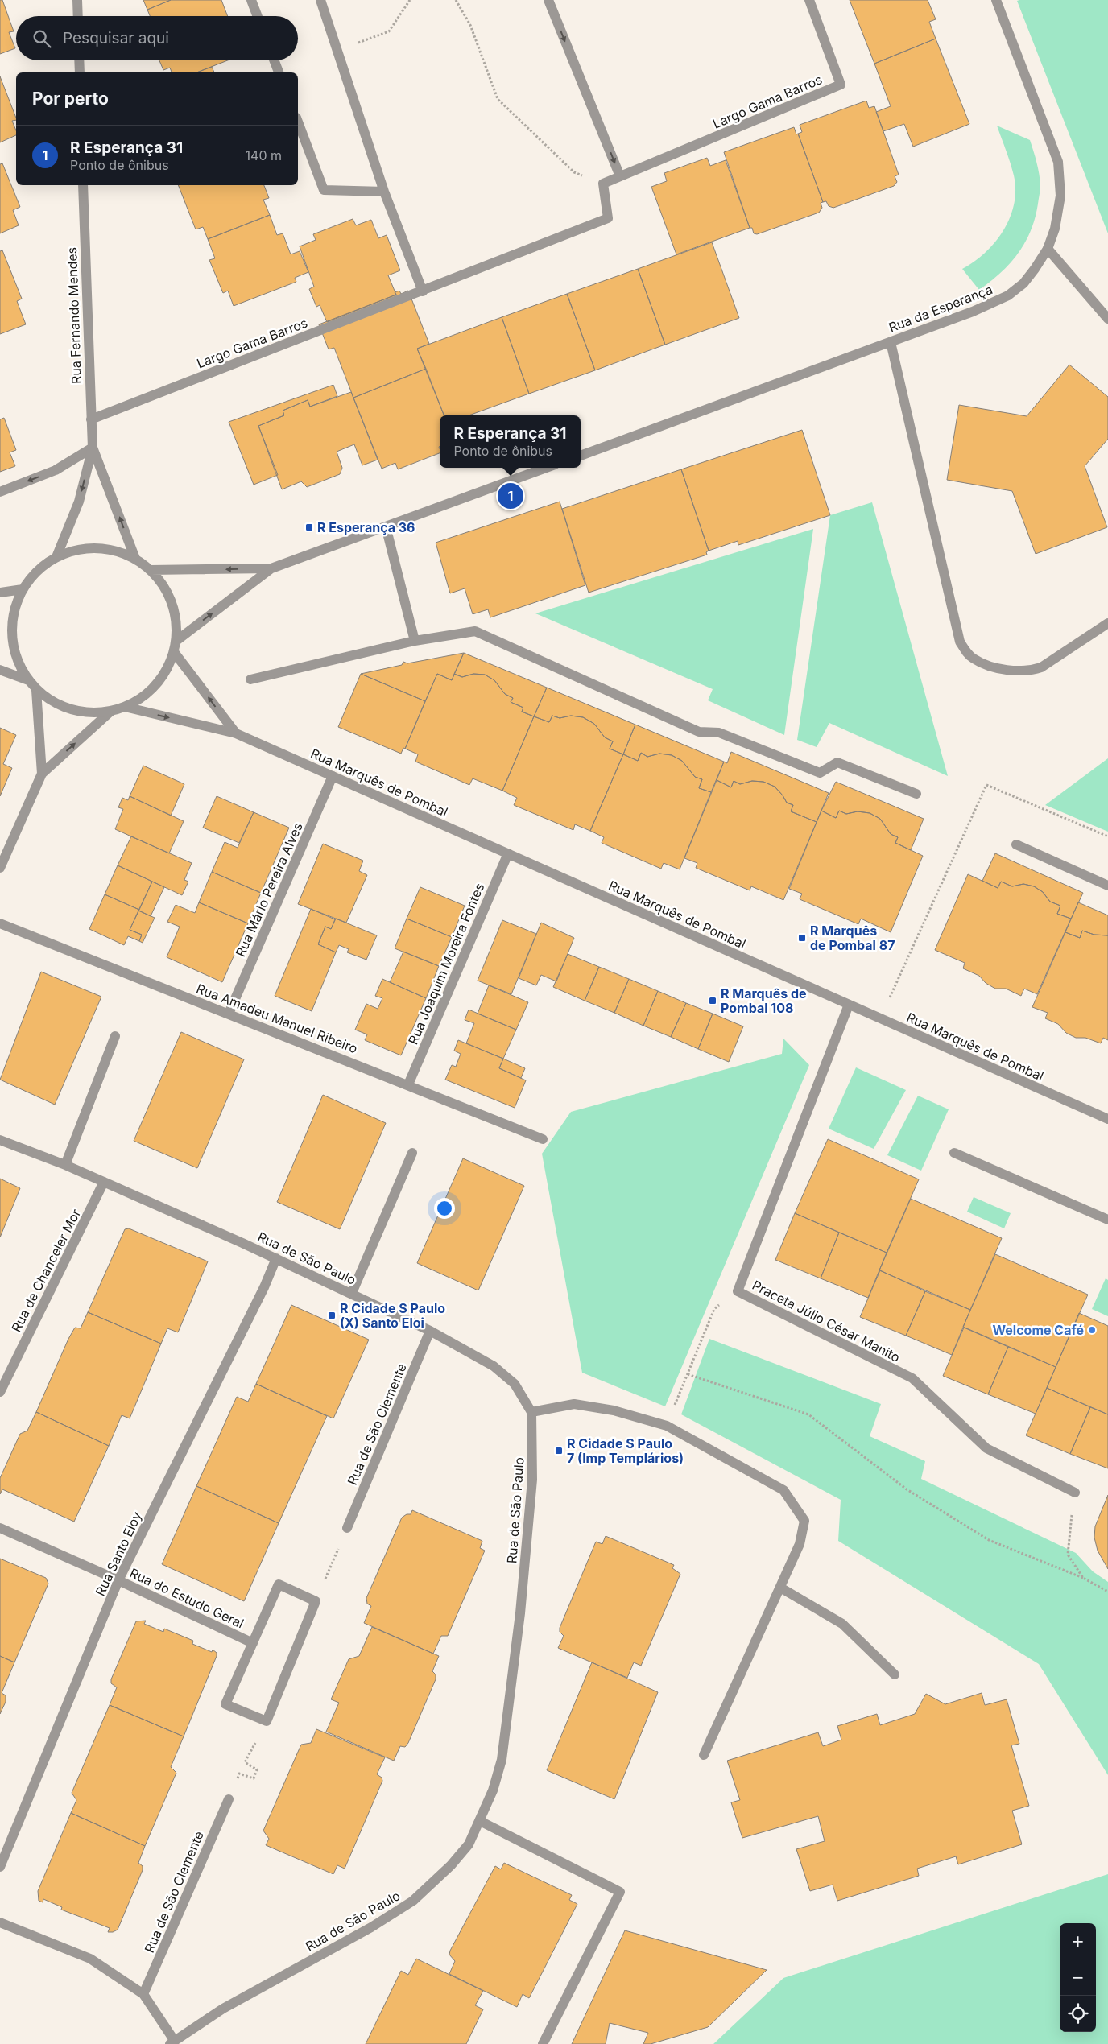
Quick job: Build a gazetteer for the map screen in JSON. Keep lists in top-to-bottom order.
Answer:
{
  "streets": {
    "street": [
      "Largo Gama Barros",
      "Rua da Esperança",
      "Rua Fernando Mendes",
      "Rua Marquês de Pombal",
      "Rua Mário Pereira Alves",
      "Rua Joaquim Moreira Fontes",
      "Rua Amadeu Manuel Ribeiro",
      "Rua de São Paulo",
      "Rua de Chanceler Mor",
      "Praceta Júlio César Manito",
      "Rua de São Clemente",
      "Rua Santo Eloy",
      "Rua do Estudo Geral"
    ]
  },
  "crossings": [
    ["Largo Gama Barros", "Rua Fernando Mendes"],
    ["Rua Marquês de Pombal", "Rua Mário Pereira Alves"],
    ["Rua Marquês de Pombal", "Rua Joaquim Moreira Fontes"],
    ["Rua Marquês de Pombal", "Praceta Júlio César Manito"],
    ["Rua Mário Pereira Alves", "Rua Amadeu Manuel Ribeiro"],
    ["Rua Joaquim Moreira Fontes", "Rua Amadeu Manuel Ribeiro"],
    ["Rua de São Paulo", "Rua de Chanceler Mor"],
    ["Rua de São Paulo", "Rua de São Clemente"],
    ["Rua de São Paulo", "Rua Santo Eloy"],
    ["Rua Santo Eloy", "Rua do Estudo Geral"]
  ],
  "places": {
    "transit": [
      "R Esperança 36",
      "R Marquês de Pombal 87",
      "R Marquês de Pombal 108",
      "R Cidade S Paulo (X) Santo Eloi",
      "R Cidade S Paulo 7 (Imp Templários)"
    ],
    "other": ["Welcome Café"]
  },
  "page": {
    "search": "Pesquisar aqui",
    "heading": "Por perto",
    "list": [
      {
        "mark": "1",
        "name": "R Esperança 31",
        "note": "Ponto de ônibus",
        "value": "140 m"
      }
    ],
    "popup": ["R Esperança 31", "Ponto de ônibus"],
    "pins": "1",
    "map_buttons": ["+", "−"]
  }
}
